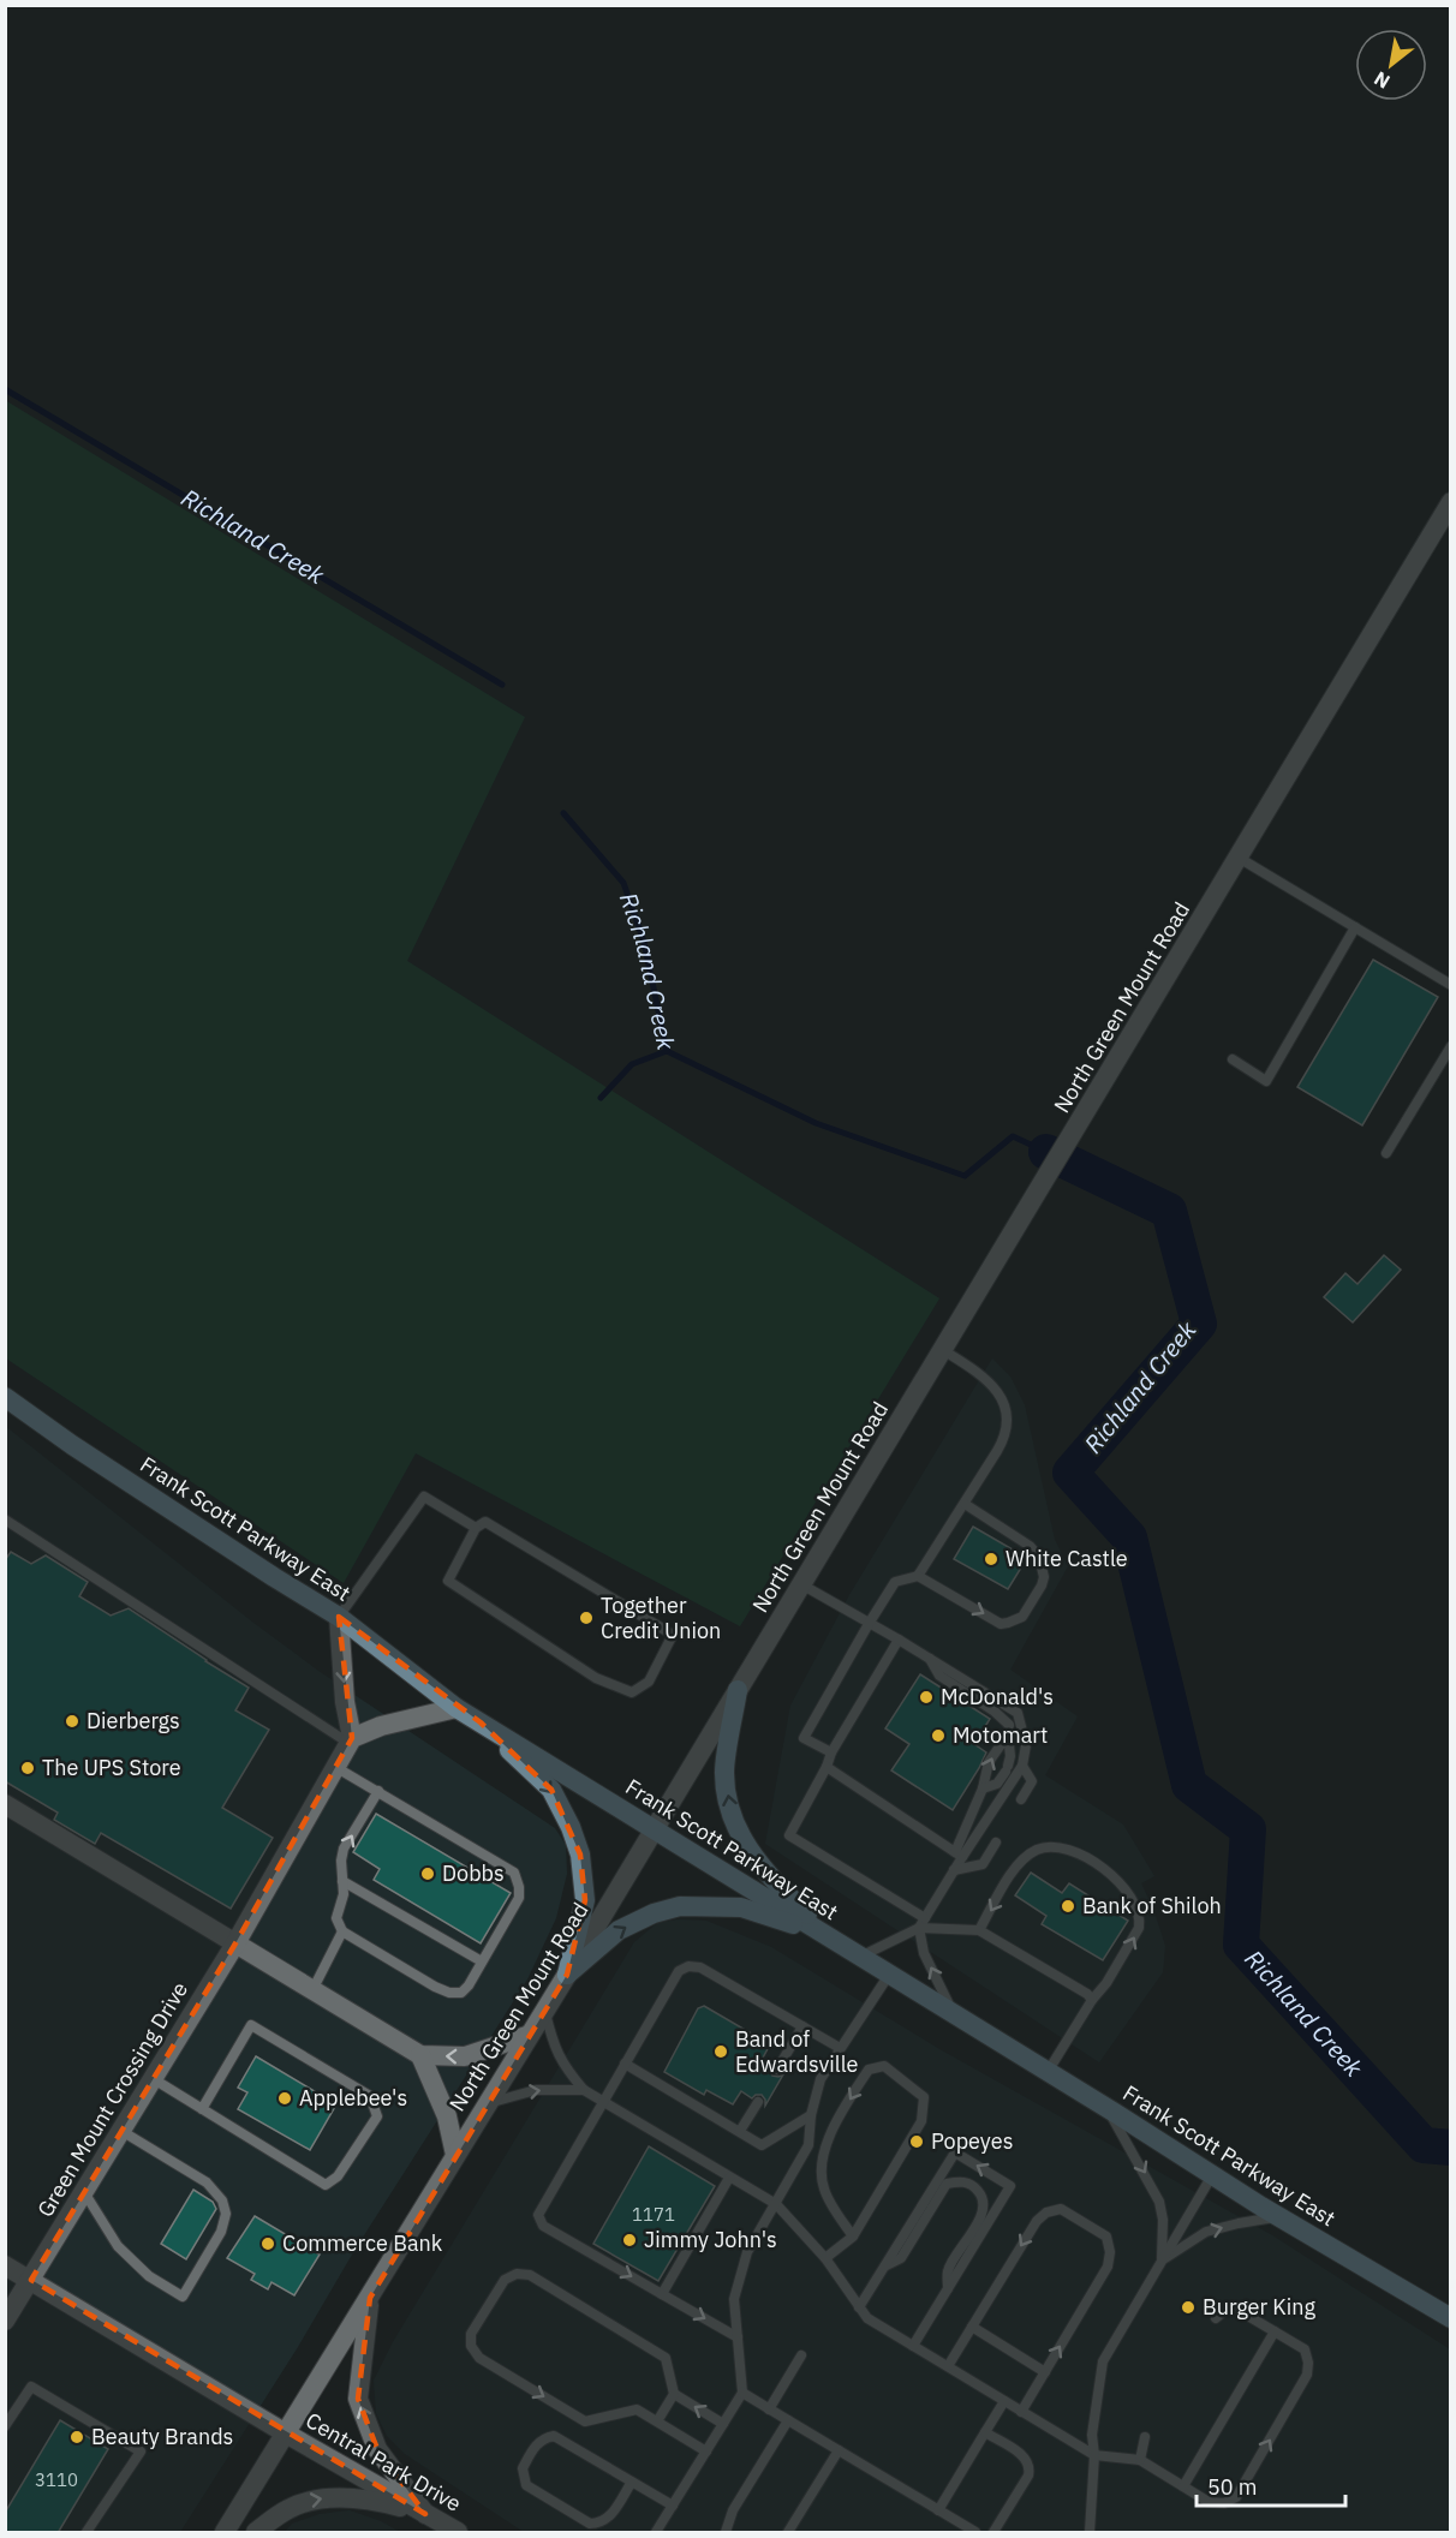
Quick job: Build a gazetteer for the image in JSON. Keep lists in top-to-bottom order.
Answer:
{
  "streets": {
    "main road": ["Frank Scott Parkway East"],
    "street": ["North Green Mount Road", "Green Mount Crossing Drive", "Central Park Drive"]
  },
  "crossings": [
    ["North Green Mount Road", "Frank Scott Parkway East"],
    ["North Green Mount Road", "Central Park Drive"]
  ],
  "water": ["Richland Creek"],
  "places": [
    "White Castle",
    "Together Credit Union",
    "McDonald's",
    "Dierbergs",
    "Motomart",
    "The UPS Store",
    "Dobbs",
    "Bank of Shiloh",
    "Band of Edwardsville",
    "Applebee's",
    "Popeyes",
    "Jimmy John's",
    "Commerce Bank",
    "Burger King",
    "Beauty Brands"
  ],
  "house_numbers": ["1171", "3110"],
  "scale_bar": "50 m",
  "north": "bottom left"
}
